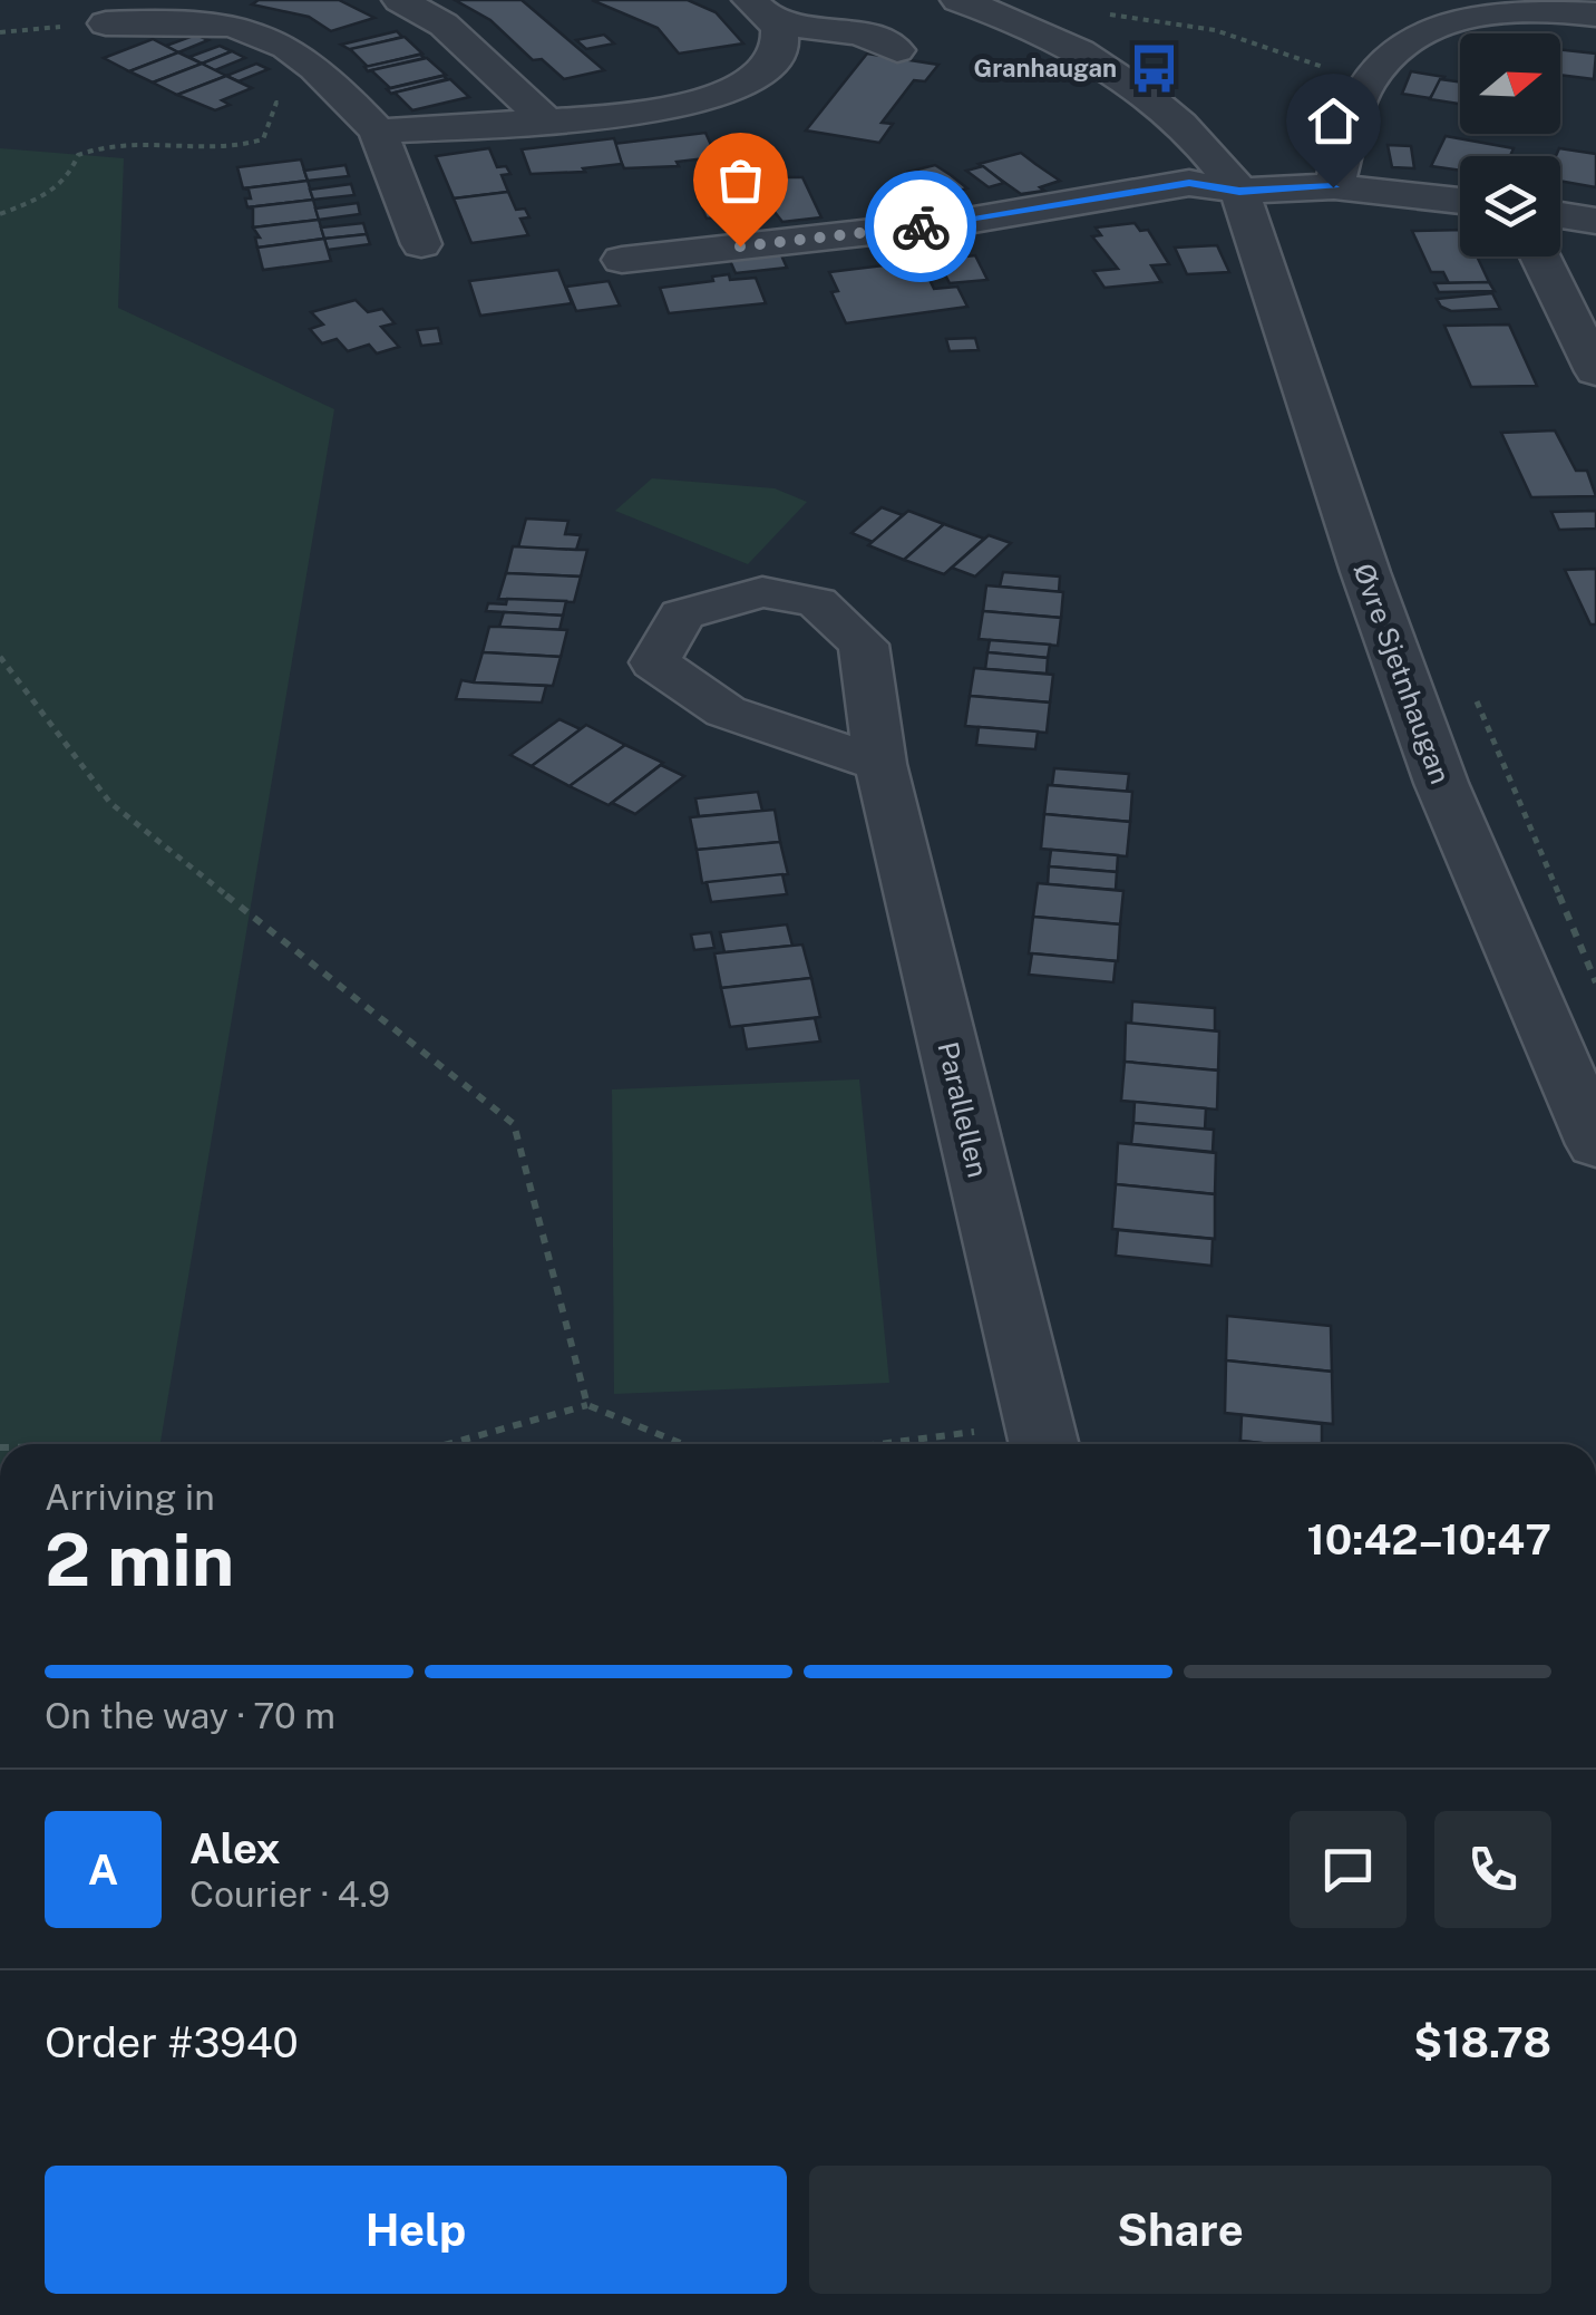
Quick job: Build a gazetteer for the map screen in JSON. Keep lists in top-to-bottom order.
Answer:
{
  "streets": {
    "street": ["Øvre Sjetnhaugan", "Parallellen"]
  },
  "places": {
    "bus stop": ["Granhaugan"]
  },
  "north": "right",
  "page": {
    "heading": ["2 min", "Arriving in", "10:42–10:47"],
    "panel": [
      "Alex",
      "Courier · 4.9",
      "Order #3940",
      "$18.78"
    ],
    "bar": "On the way · 70 m",
    "round": "A",
    "buttons": ["Help", "Share"]
  }
}
